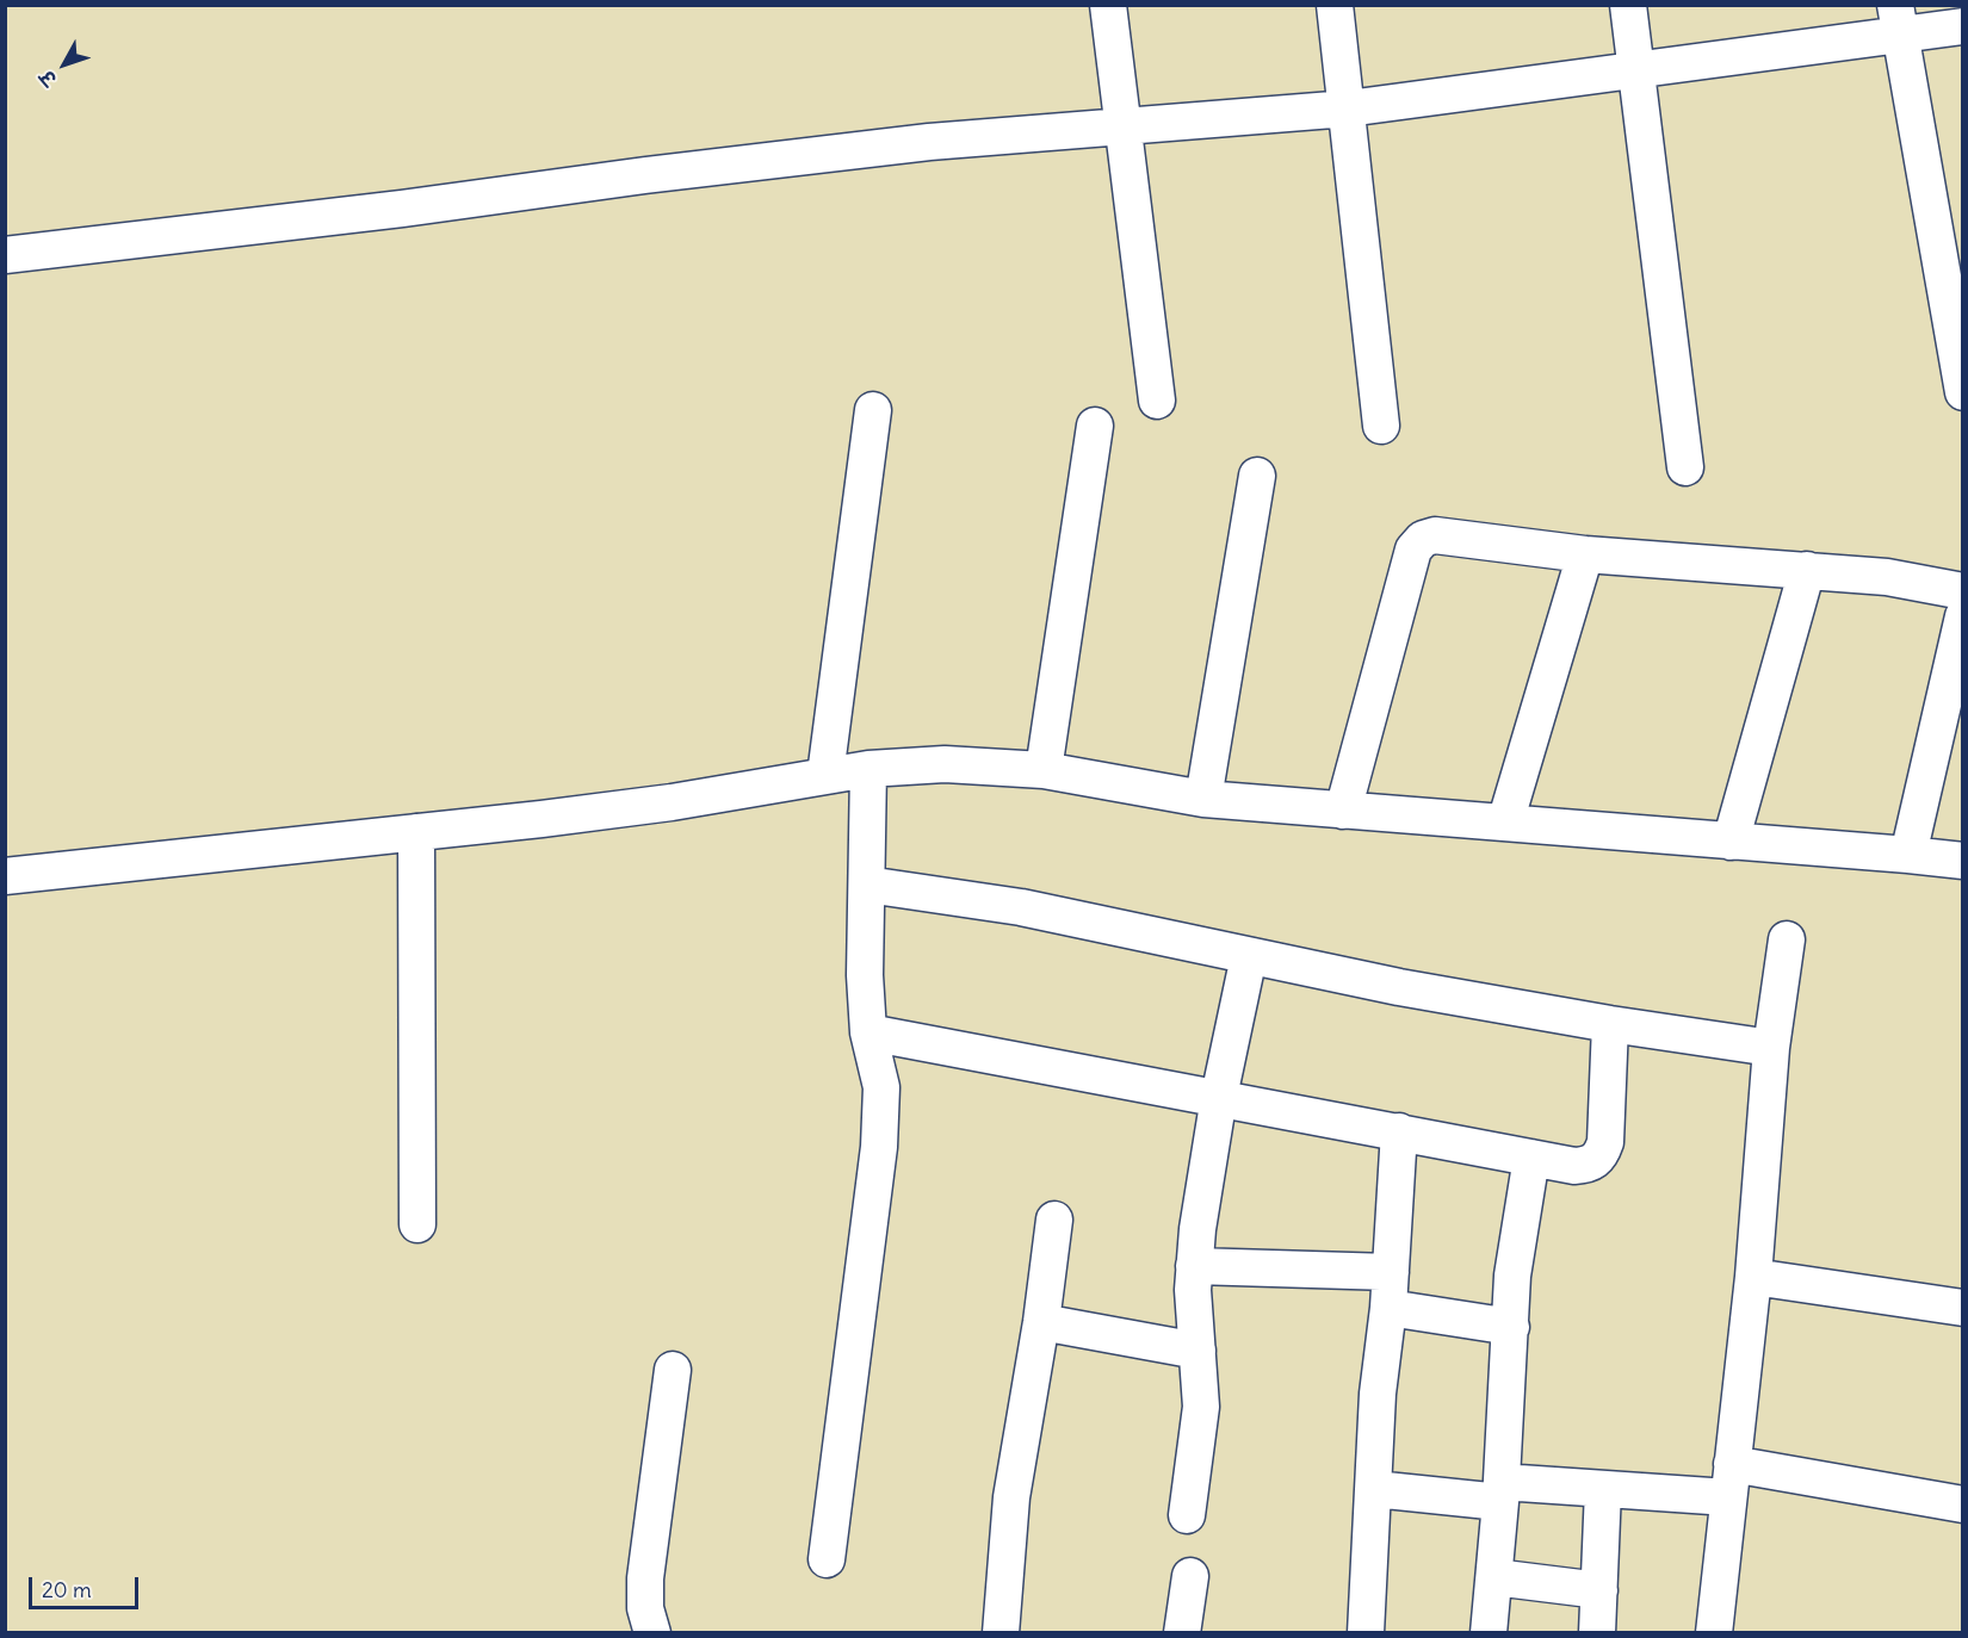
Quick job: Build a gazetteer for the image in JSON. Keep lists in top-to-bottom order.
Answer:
{
  "scale_bar": "20 m",
  "north": "bottom left"
}
